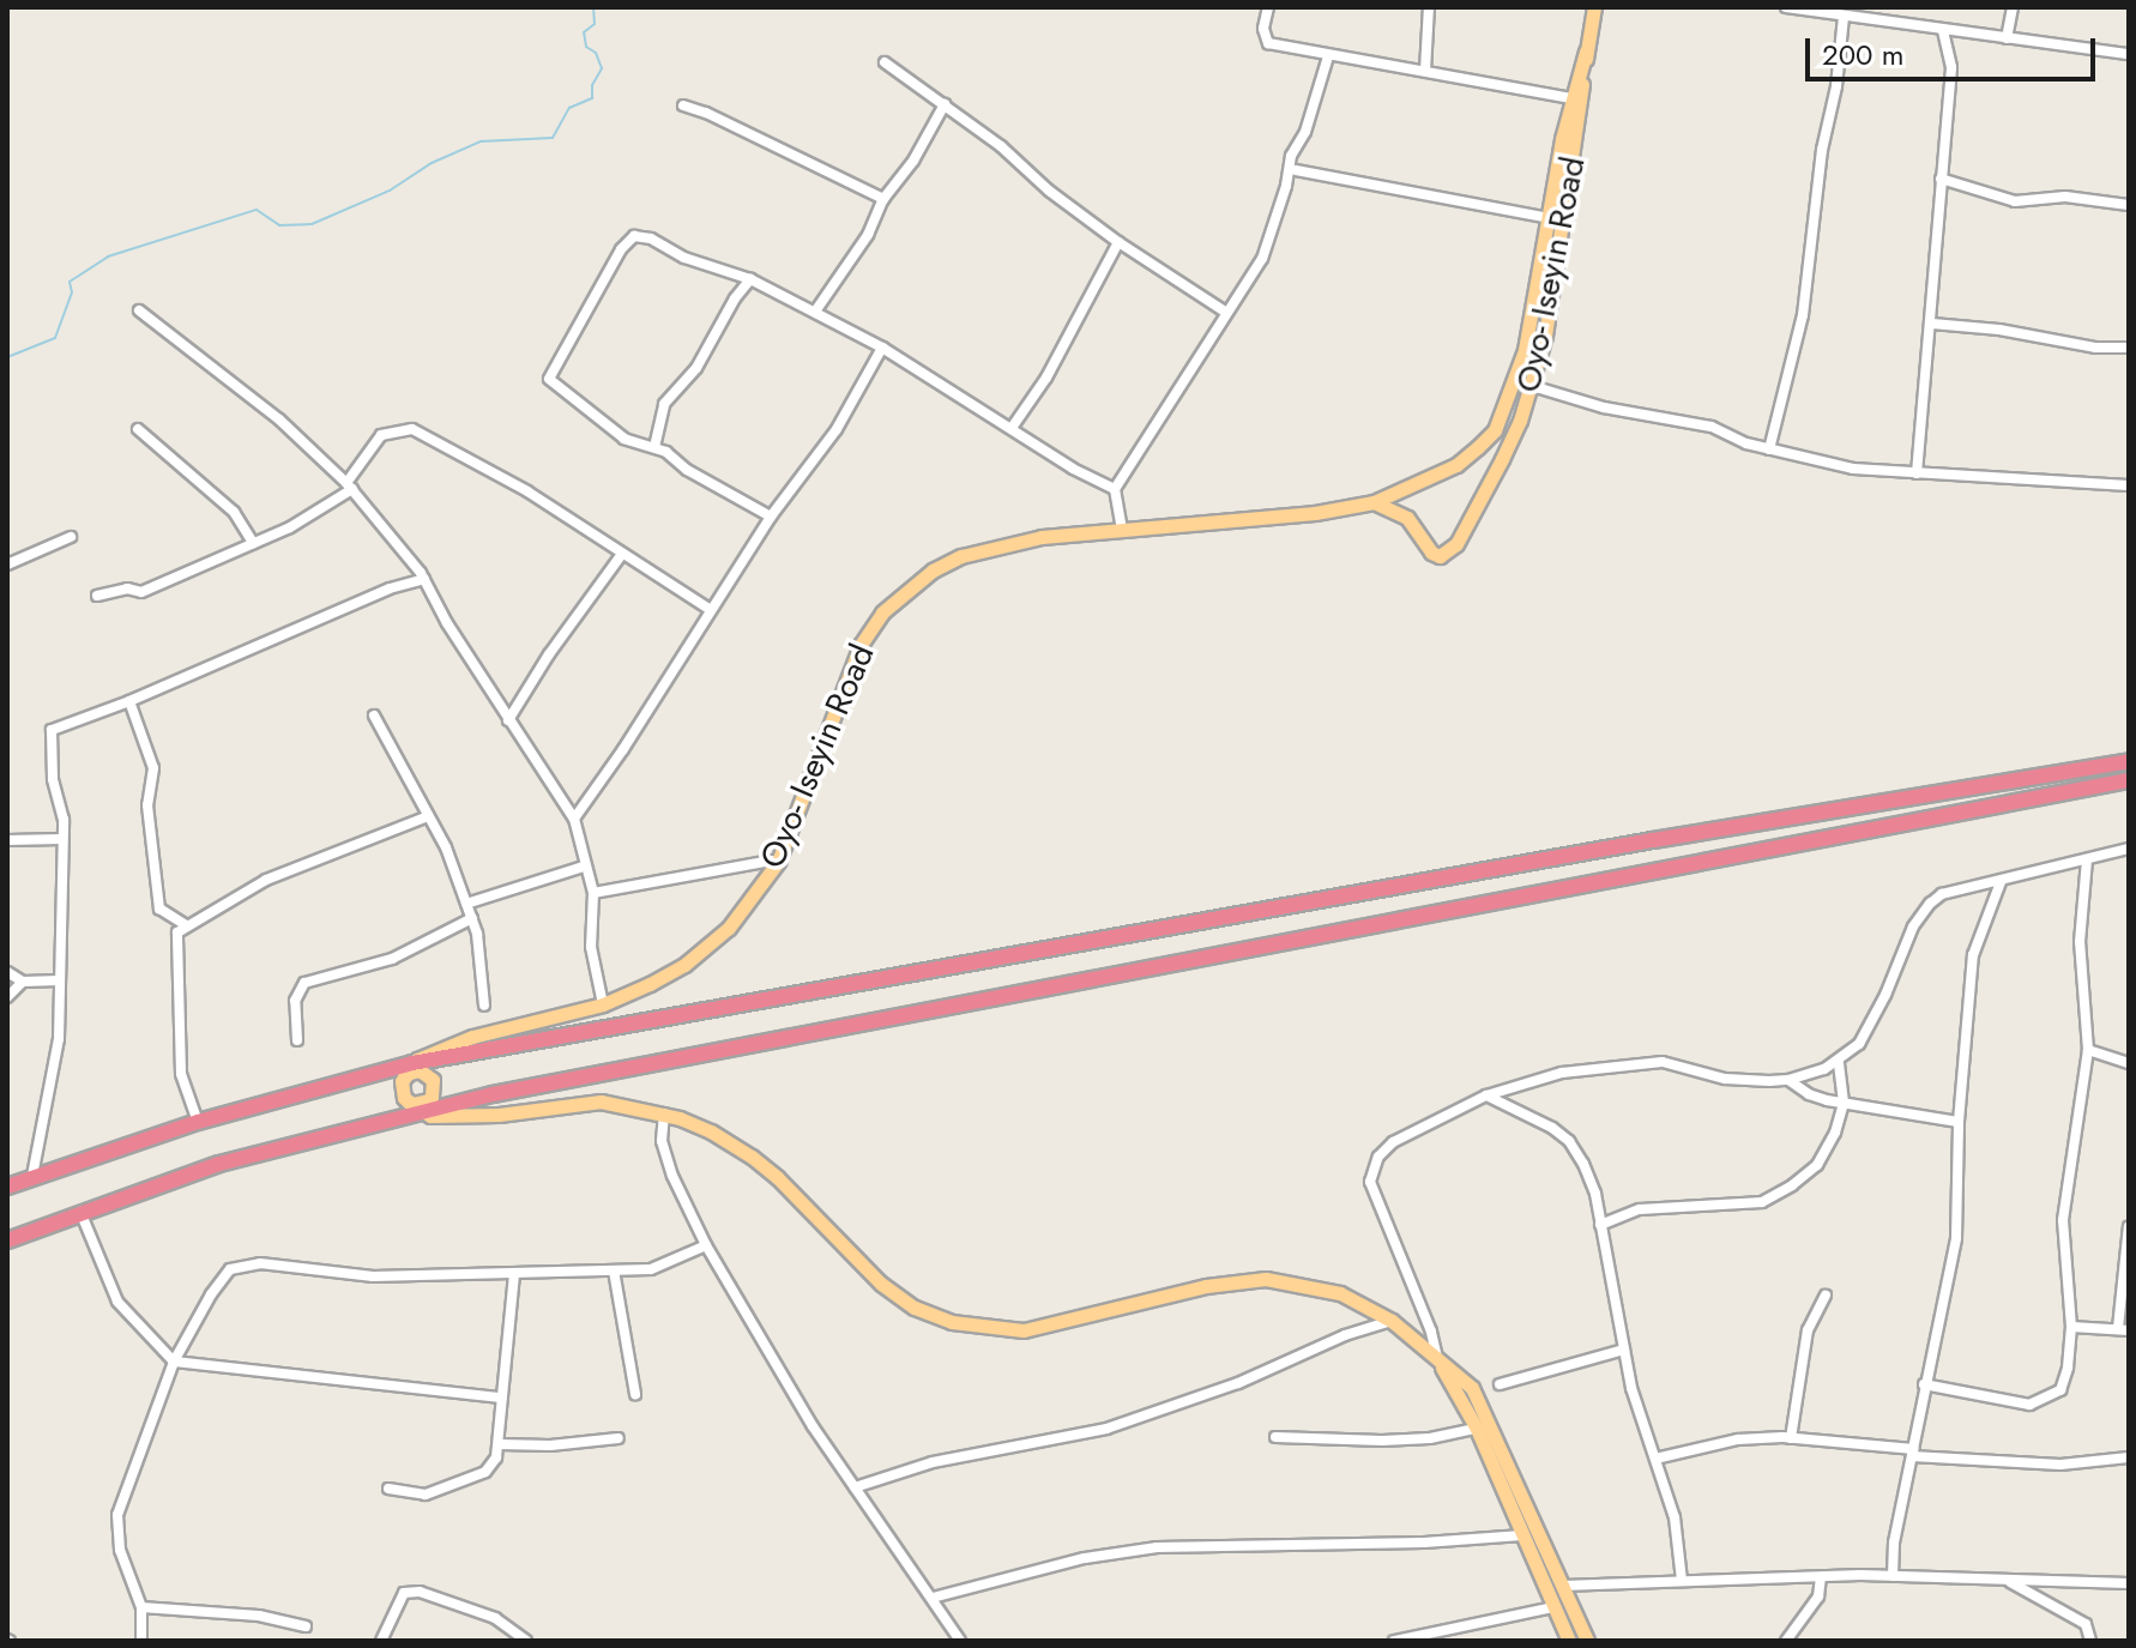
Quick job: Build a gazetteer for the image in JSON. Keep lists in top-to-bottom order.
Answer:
{
  "streets": {
    "main road": ["Oyo- Iseyin Road"]
  },
  "scale_bar": "200 m"
}
